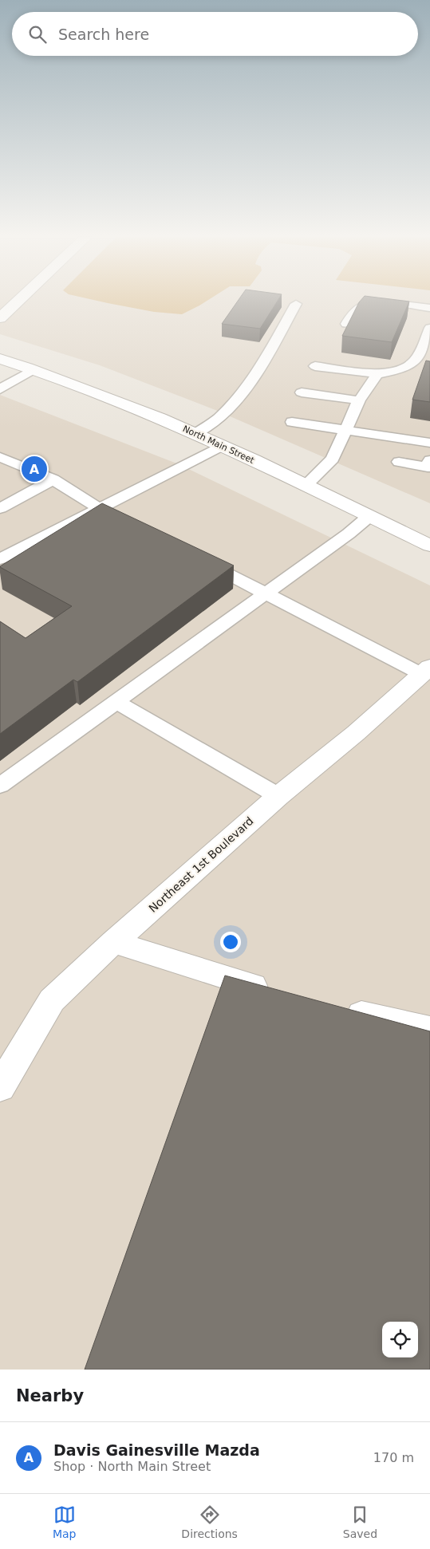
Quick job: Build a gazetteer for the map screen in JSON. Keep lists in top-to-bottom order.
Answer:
{
  "streets": {
    "street": ["North Main Street", "Northeast 1st Boulevard"]
  },
  "page": {
    "search": "Search here",
    "pins": "A",
    "heading": "Nearby",
    "list": [
      {
        "mark": "A",
        "name": "Davis Gainesville Mazda",
        "note": "Shop · North Main Street",
        "value": "170 m"
      }
    ],
    "nav": ["Map", "Directions", "Saved"]
  }
}
